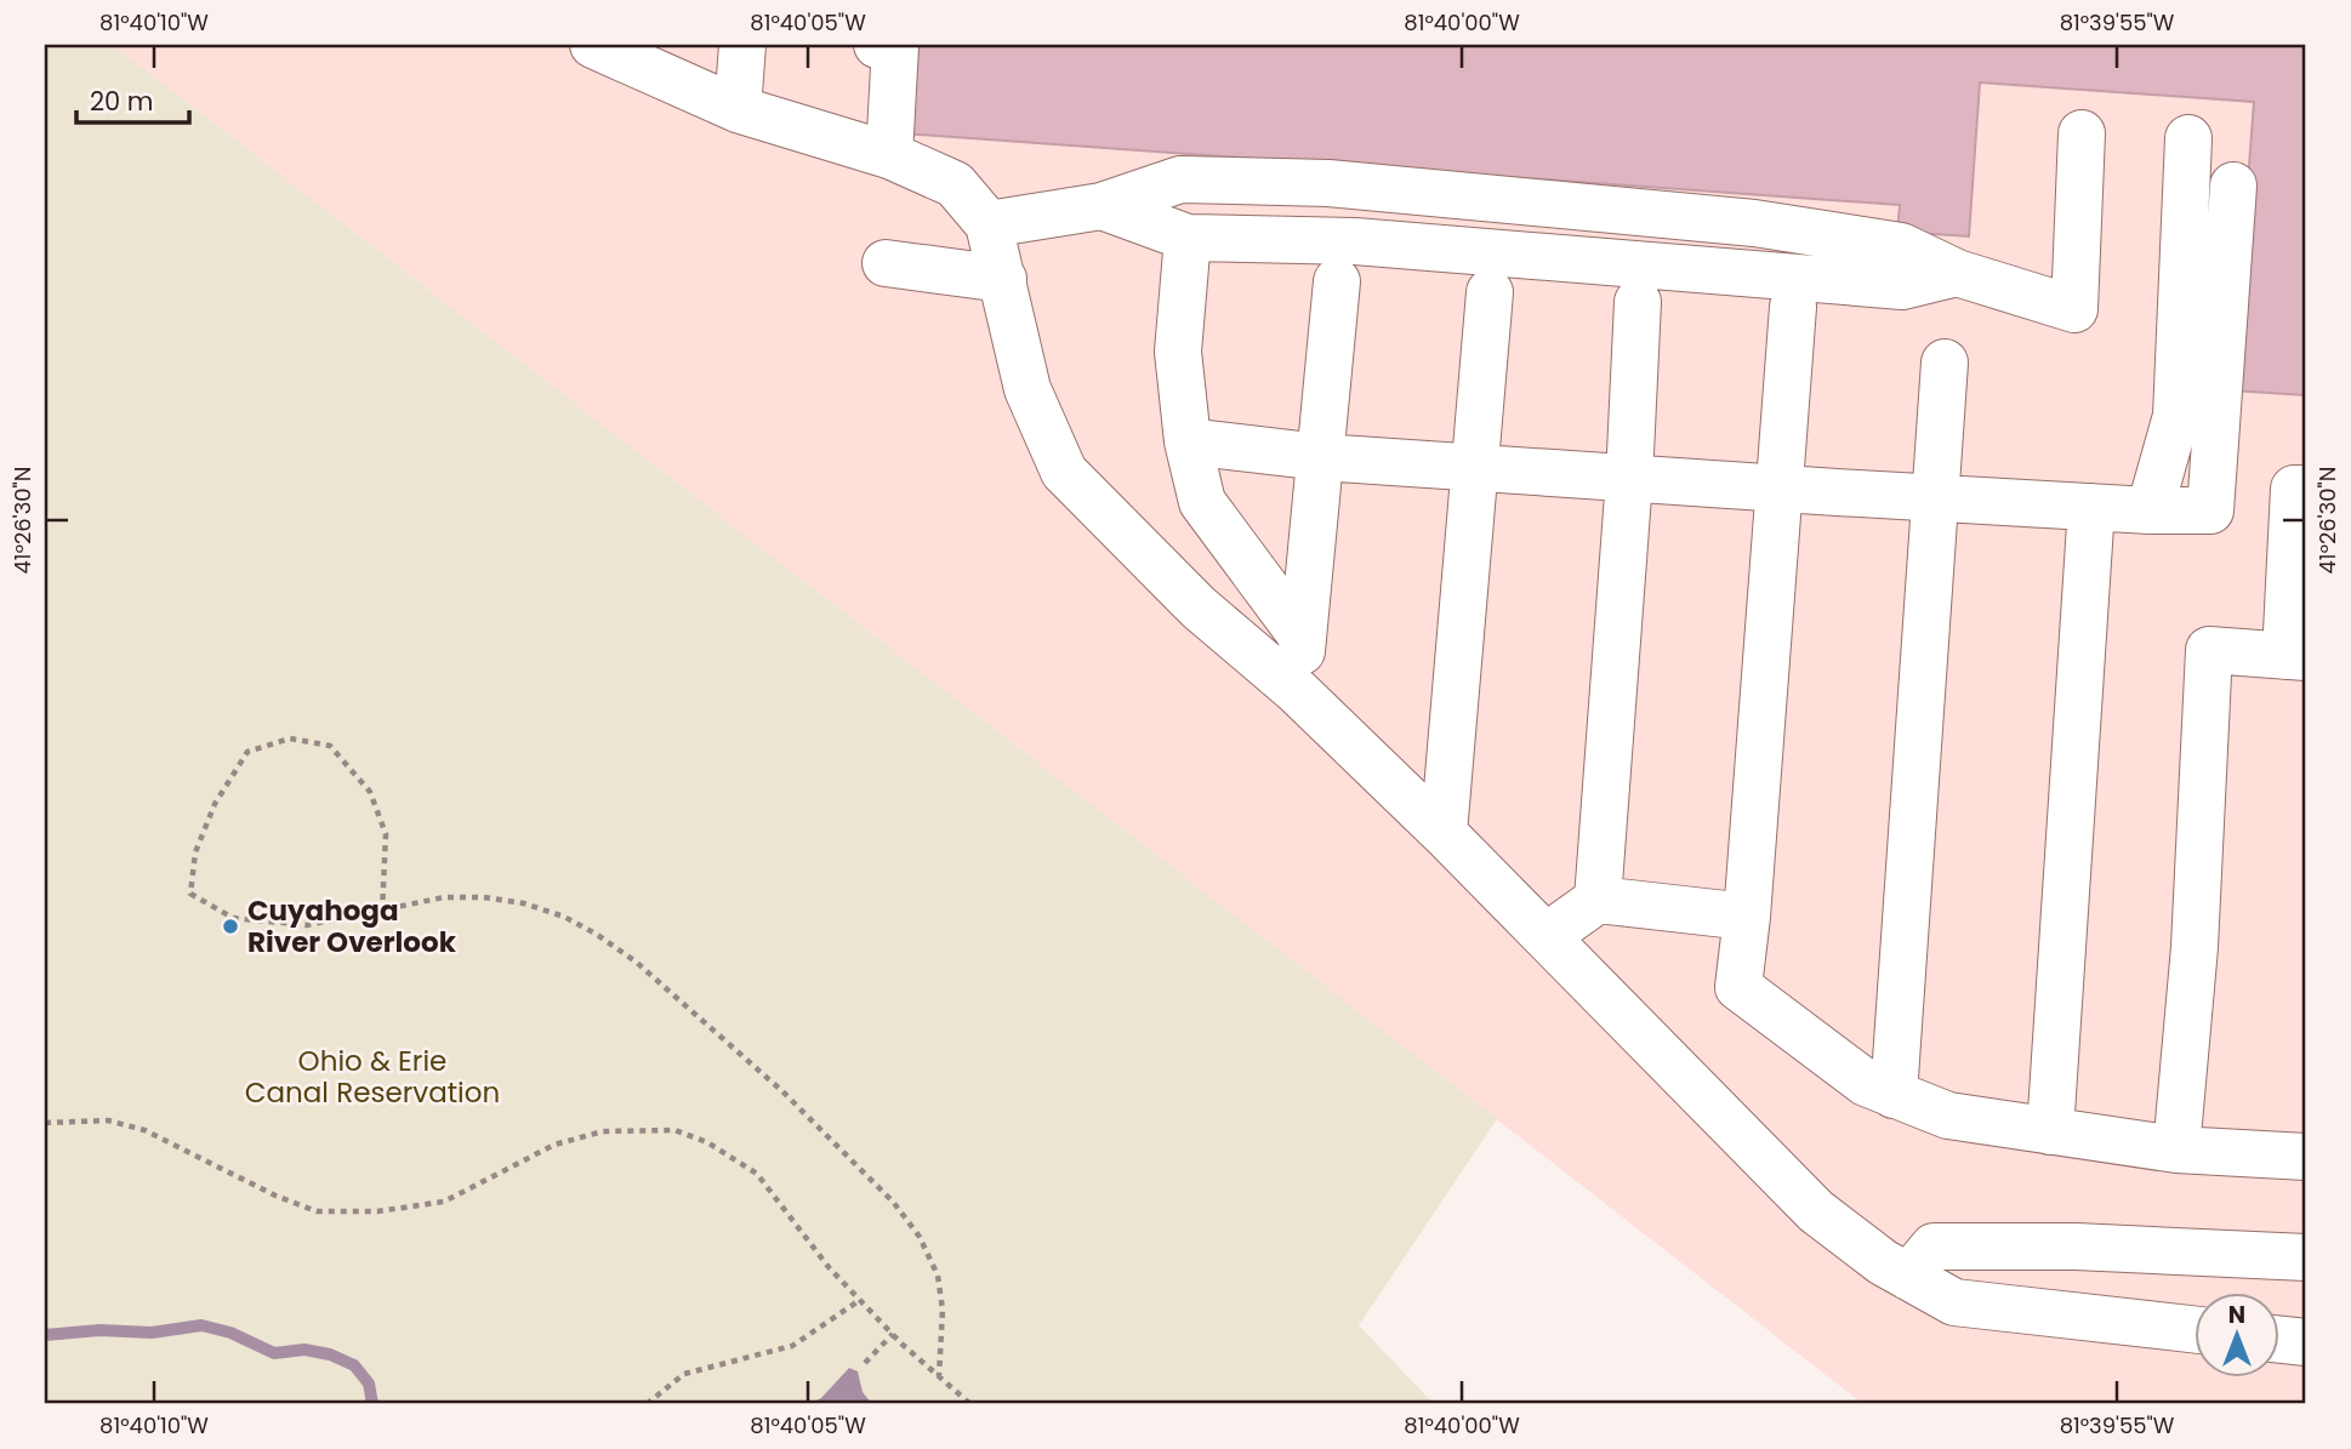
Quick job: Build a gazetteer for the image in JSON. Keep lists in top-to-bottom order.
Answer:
{
  "parks": ["Ohio & Erie Canal Reservation"],
  "places": ["Cuyahoga River Overlook"],
  "scale_bar": "20 m",
  "north": "top",
  "coordinates": [
    "81°40'10\"W",
    "81°40'05\"W",
    "81°40'00\"W",
    "81°39'55\"W",
    "41°26'30\"N"
  ]
}
